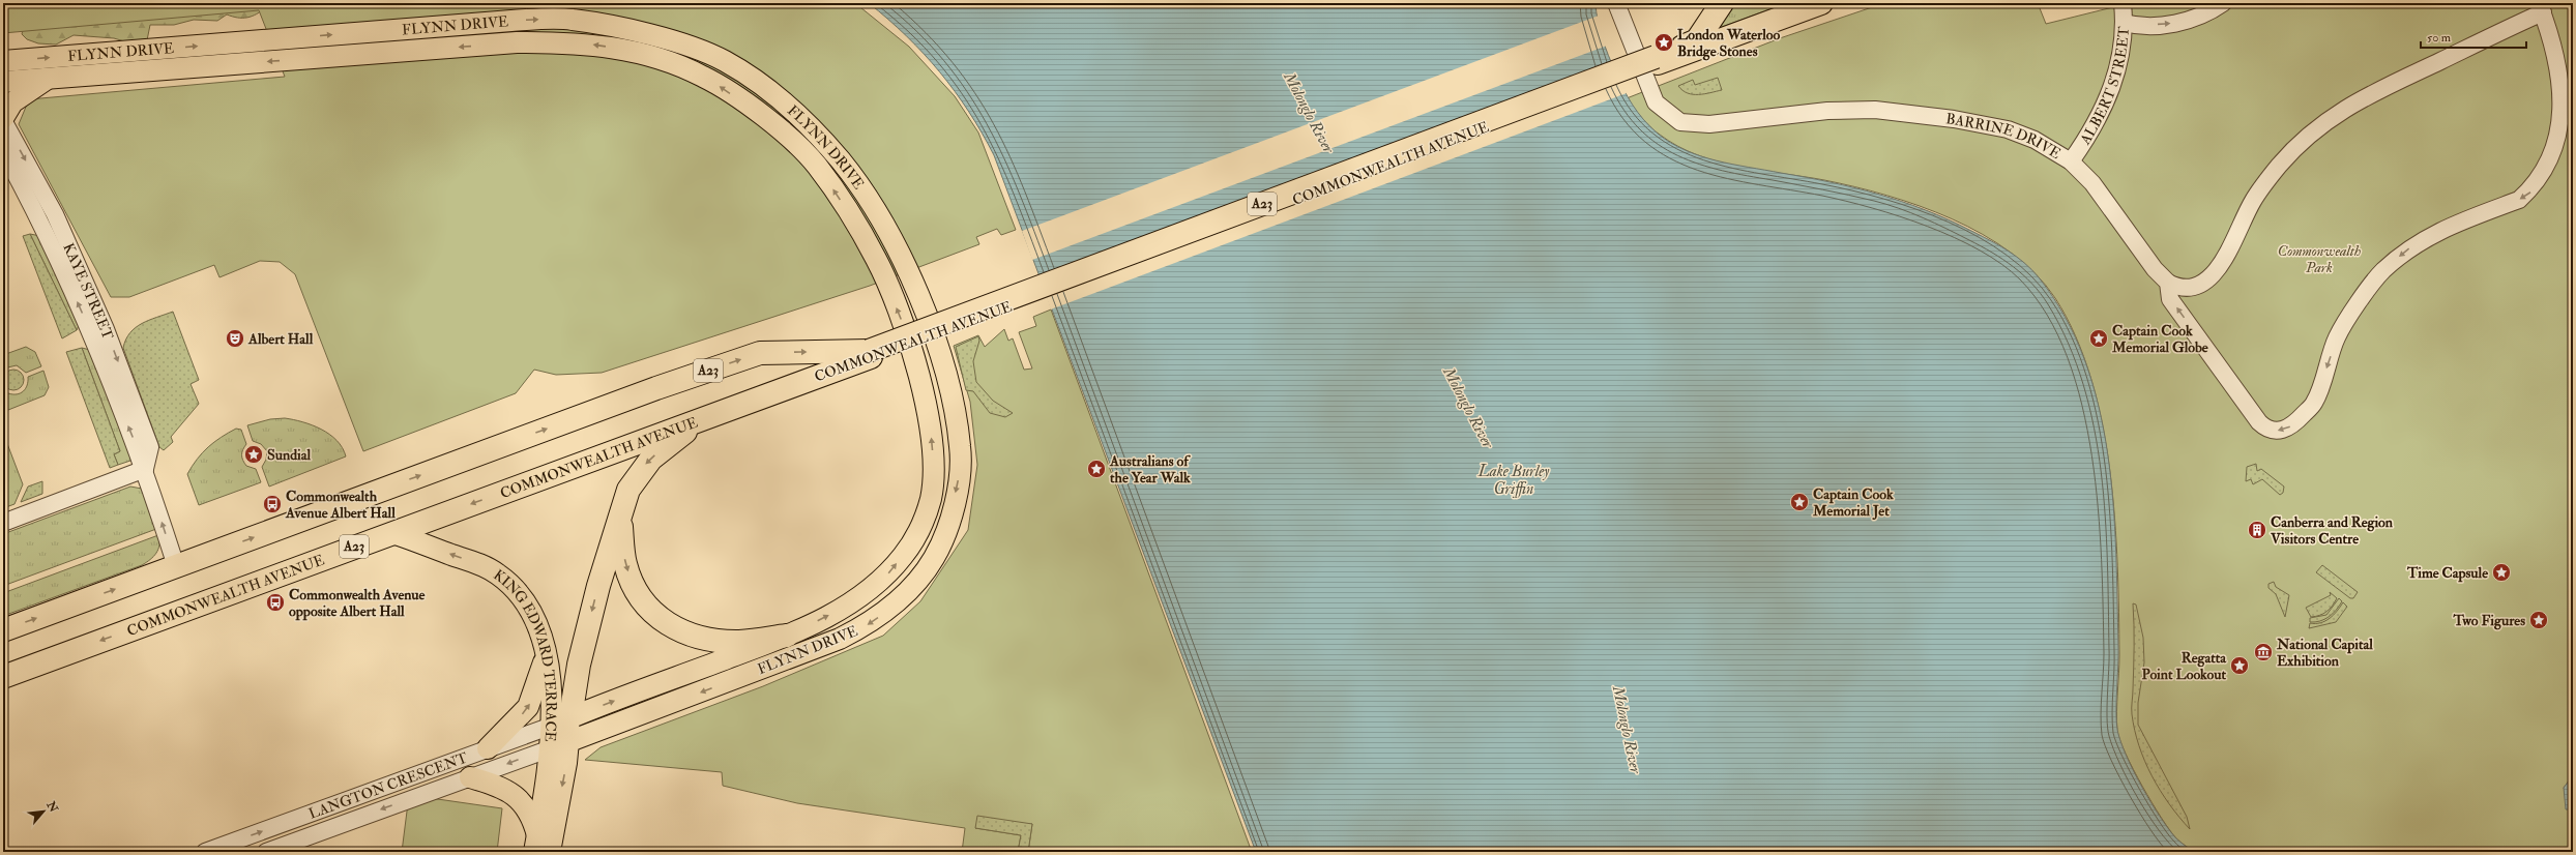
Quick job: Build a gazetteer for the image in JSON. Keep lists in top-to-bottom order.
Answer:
{
  "streets": {
    "highway": ["COMMONWEALTH AVENUE", "A23"],
    "main road": ["FLYNN DRIVE", "KING EDWARD TERRACE"],
    "street": [
      "ALBERT STREET",
      "BARRINE DRIVE",
      "KAYE STREET",
      "LANGTON CRESCENT"
    ]
  },
  "crossings": [
    ["FLYNN DRIVE", "KING EDWARD TERRACE"],
    ["FLYNN DRIVE", "LANGTON CRESCENT"],
    ["ALBERT STREET", "BARRINE DRIVE"],
    ["COMMONWEALTH AVENUE", "KAYE STREET"],
    ["COMMONWEALTH AVENUE", "KING EDWARD TERRACE"],
    ["KING EDWARD TERRACE", "LANGTON CRESCENT"]
  ],
  "water": ["Molonglo River", "Lake Burley Griffin"],
  "parks": ["Commonwealth Park"],
  "places": {
    "place": [
      "London Waterloo Bridge Stones",
      "Captain Cook Memorial Globe",
      "Sundial",
      "Australians of the Year Walk",
      "Captain Cook Memorial Jet",
      "Time Capsule",
      "Two Figures",
      "Regatta Point Lookout"
    ],
    "theatre": ["Albert Hall"],
    "bus stop": ["Commonwealth Avenue Albert Hall", "Commonwealth Avenue opposite Albert Hall"],
    "building": ["Canberra and Region Visitors Centre"],
    "museum": ["National Capital Exhibition"]
  },
  "scale_bar": "50 m",
  "north": "top right"
}
